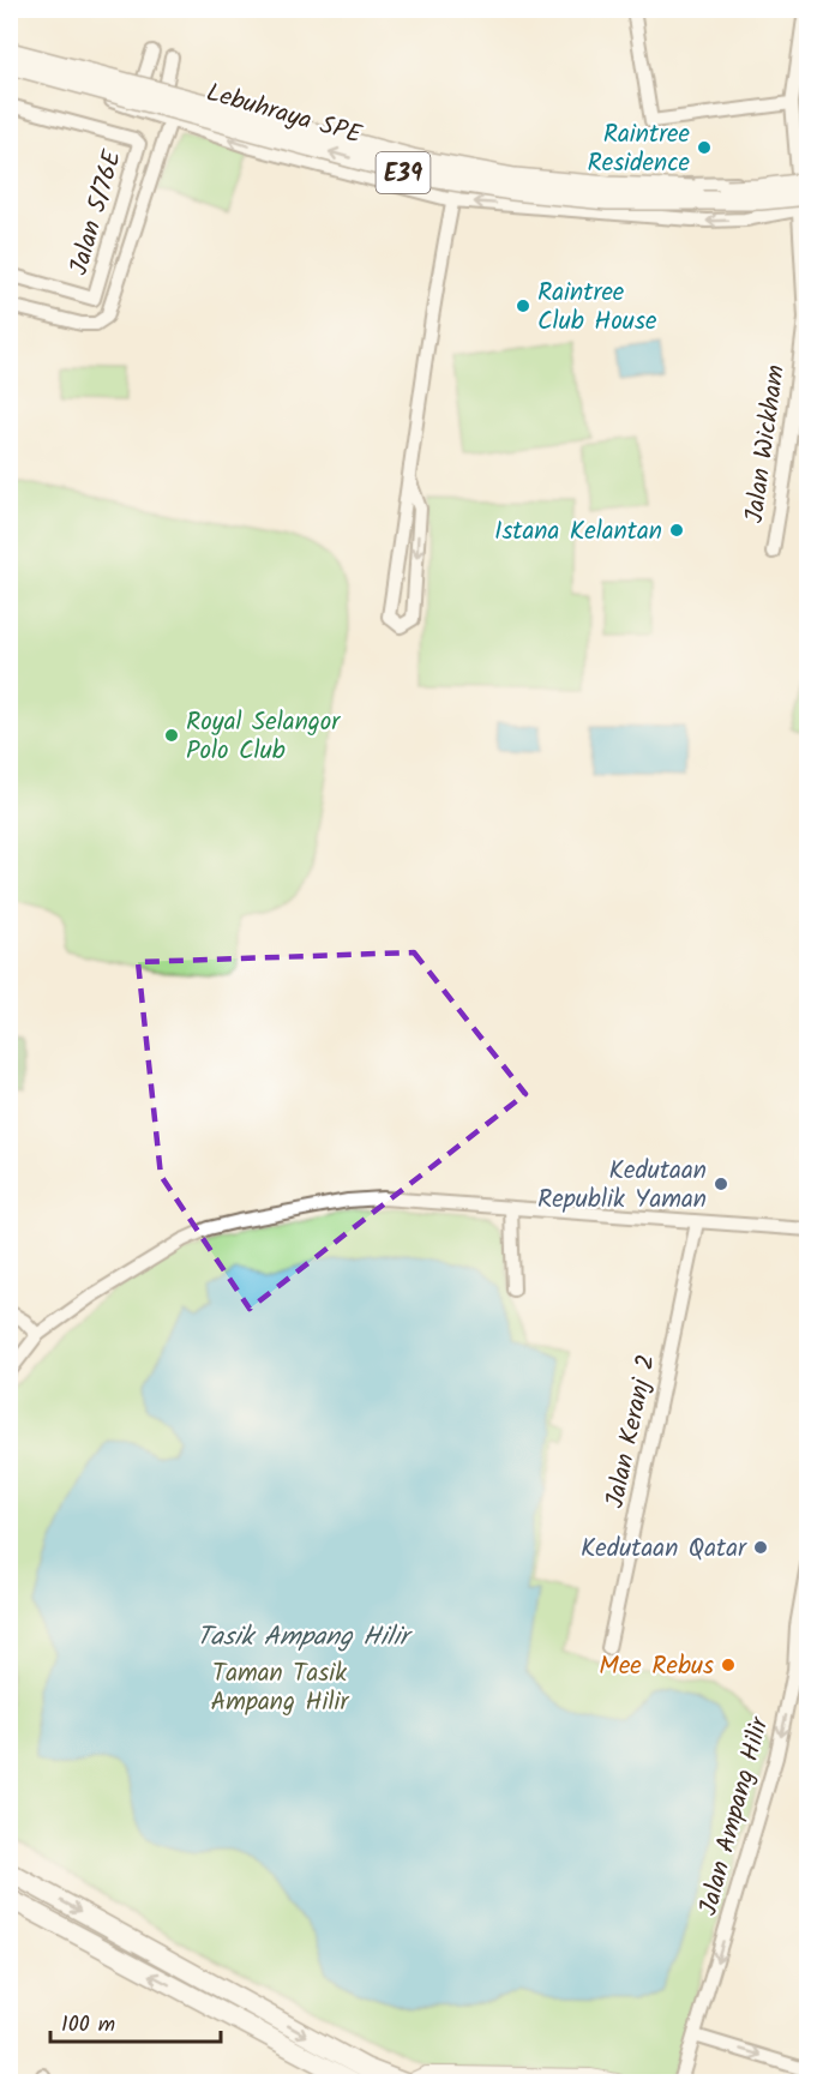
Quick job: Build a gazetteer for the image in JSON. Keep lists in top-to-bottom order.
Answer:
{
  "streets": {
    "highway": ["Lebuhraya SPE", "E39"],
    "street": [
      "Jalan 5/76E",
      "Jalan Wickham",
      "Jalan Keranj 2",
      "Jalan Ampang Hilir"
    ]
  },
  "one_way": ["Jalan Ampang Hilir"],
  "water": ["Tasik Ampang Hilir"],
  "parks": ["Taman Tasik Ampang Hilir"],
  "places": [
    "Raintree Residence",
    "Raintree Club House",
    "Istana Kelantan",
    "Royal Selangor Polo Club",
    "Kedutaan Republik Yaman",
    "Kedutaan Qatar",
    "Mee Rebus"
  ],
  "scale_bar": "100 m"
}
